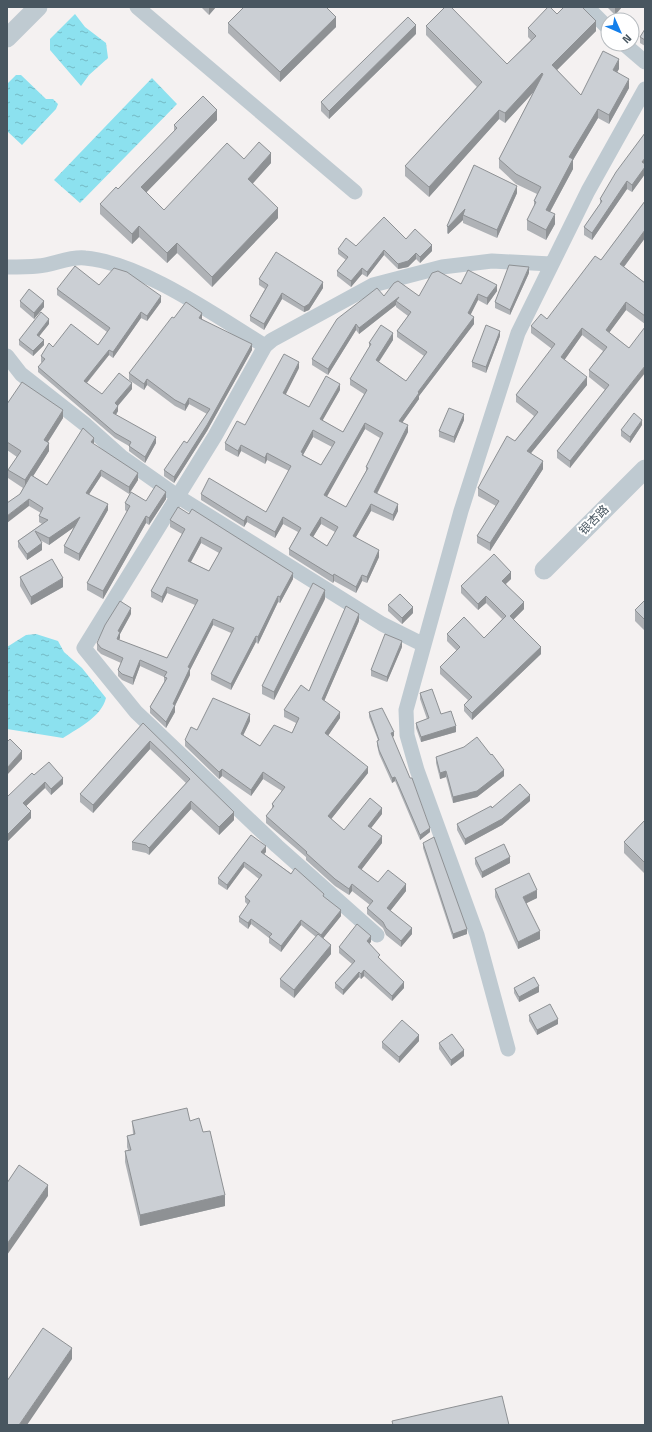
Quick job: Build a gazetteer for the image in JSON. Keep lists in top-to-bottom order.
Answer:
{
  "streets": {
    "street": ["银杏路"]
  },
  "north": "bottom right"
}
